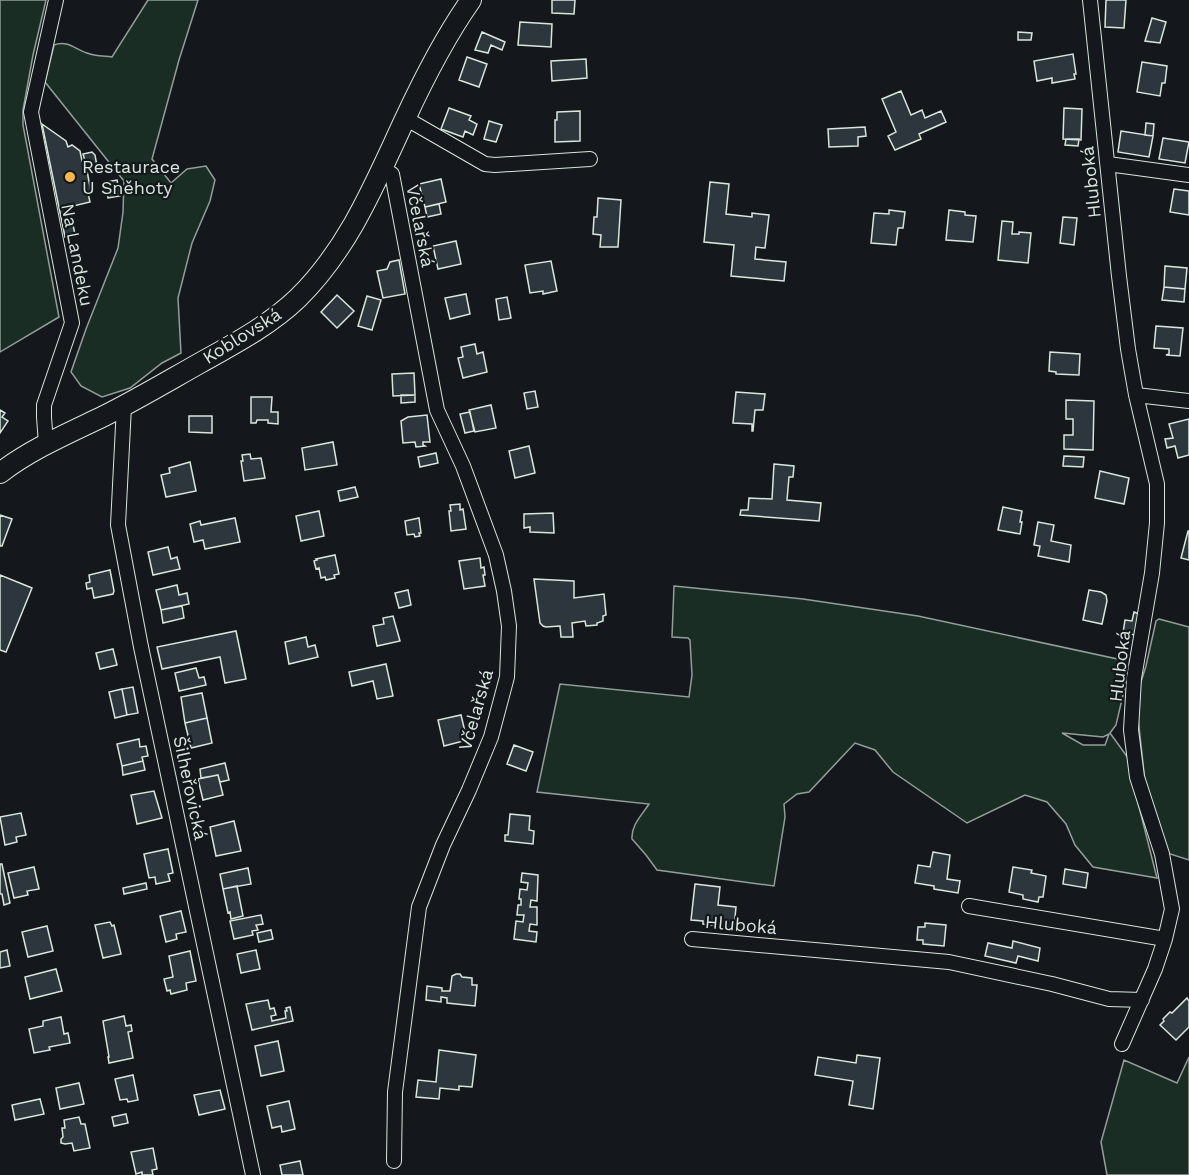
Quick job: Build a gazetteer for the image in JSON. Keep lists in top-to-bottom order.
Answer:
{
  "streets": {
    "street": [
      "Hluboká",
      "Včelařská",
      "Na Landeku",
      "Koblovská",
      "Šilheřovická"
    ]
  },
  "crossings": [
    ["Včelařská", "Koblovská"],
    ["Na Landeku", "Koblovská"],
    ["Koblovská", "Šilheřovická"]
  ],
  "places": ["Restaurace U Sněhoty"]
}
